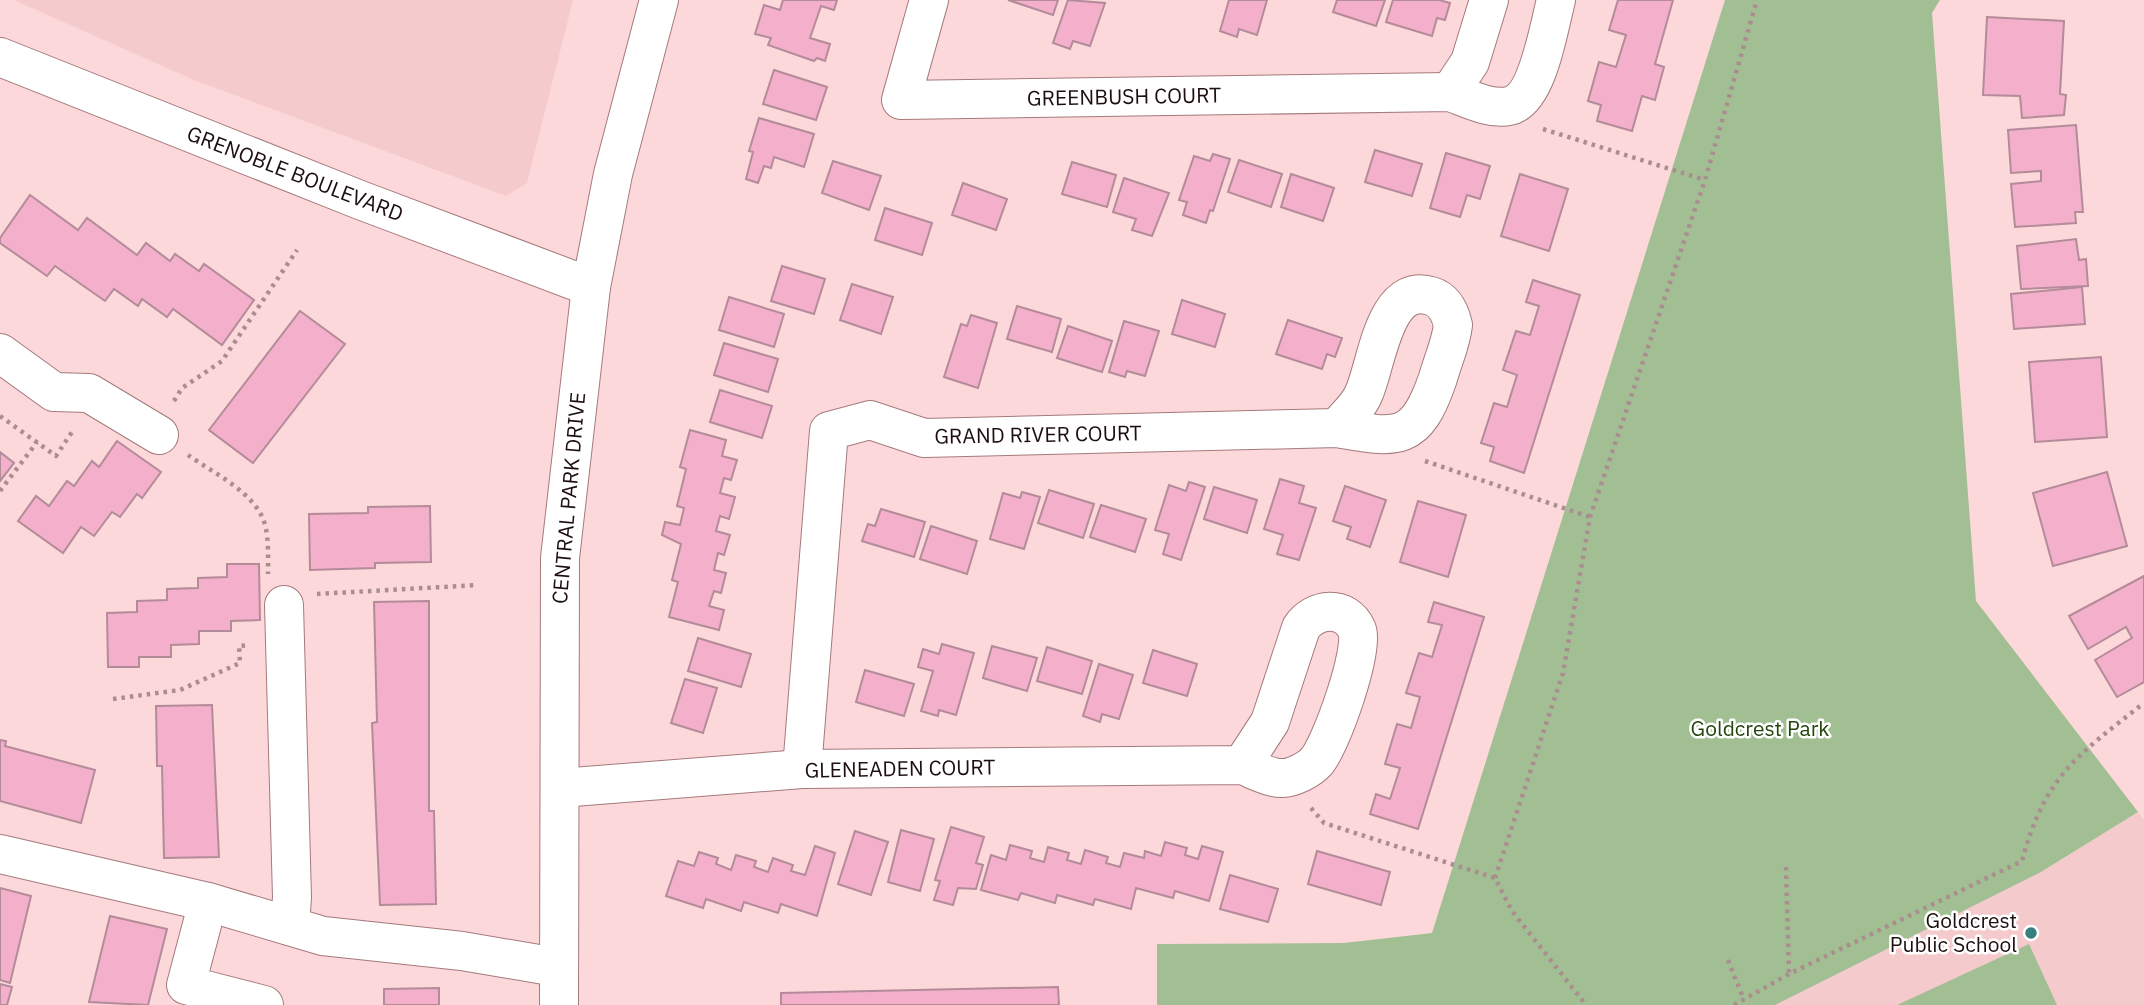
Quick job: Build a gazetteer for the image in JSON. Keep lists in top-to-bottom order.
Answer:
{
  "streets": {
    "street": [
      "GREENBUSH COURT",
      "GRENOBLE BOULEVARD",
      "GRAND RIVER COURT",
      "CENTRAL PARK DRIVE",
      "GLENEADEN COURT"
    ]
  },
  "crossings": [
    ["GRENOBLE BOULEVARD", "CENTRAL PARK DRIVE"],
    ["GRAND RIVER COURT", "GLENEADEN COURT"],
    ["CENTRAL PARK DRIVE", "GLENEADEN COURT"]
  ],
  "parks": ["Goldcrest Park"],
  "places": ["Goldcrest Public School"]
}
